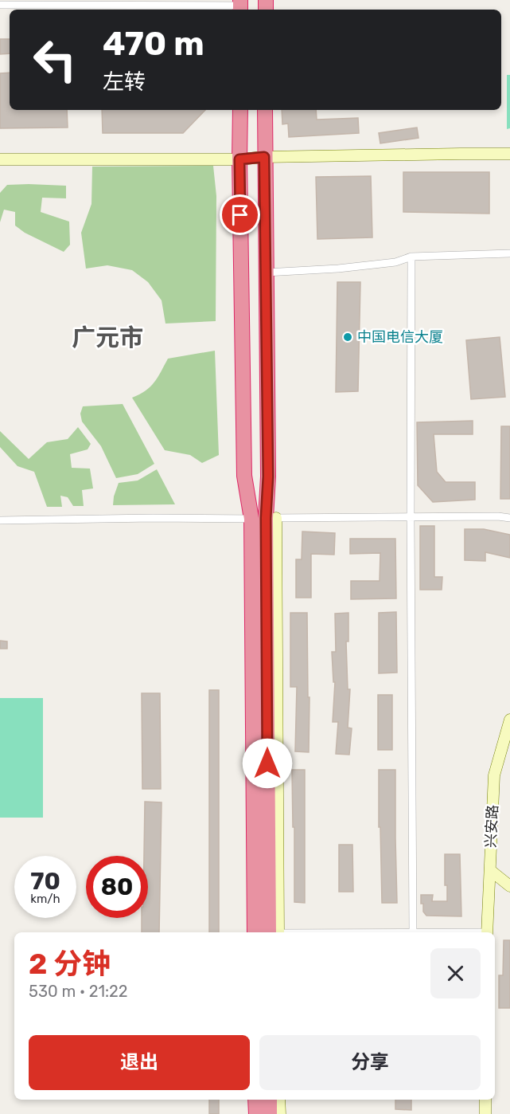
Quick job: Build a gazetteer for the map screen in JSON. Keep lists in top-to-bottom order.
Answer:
{
  "streets": {
    "street": ["兴安路"]
  },
  "districts": ["广元市"],
  "places": ["中国电信大厦"],
  "page": {
    "turn": ["470 m", "左转"],
    "speed": "70 km/h",
    "limit": "80",
    "heading": ["2 分钟", "530 m · 21:22"],
    "buttons": ["退出", "分享"]
  }
}
